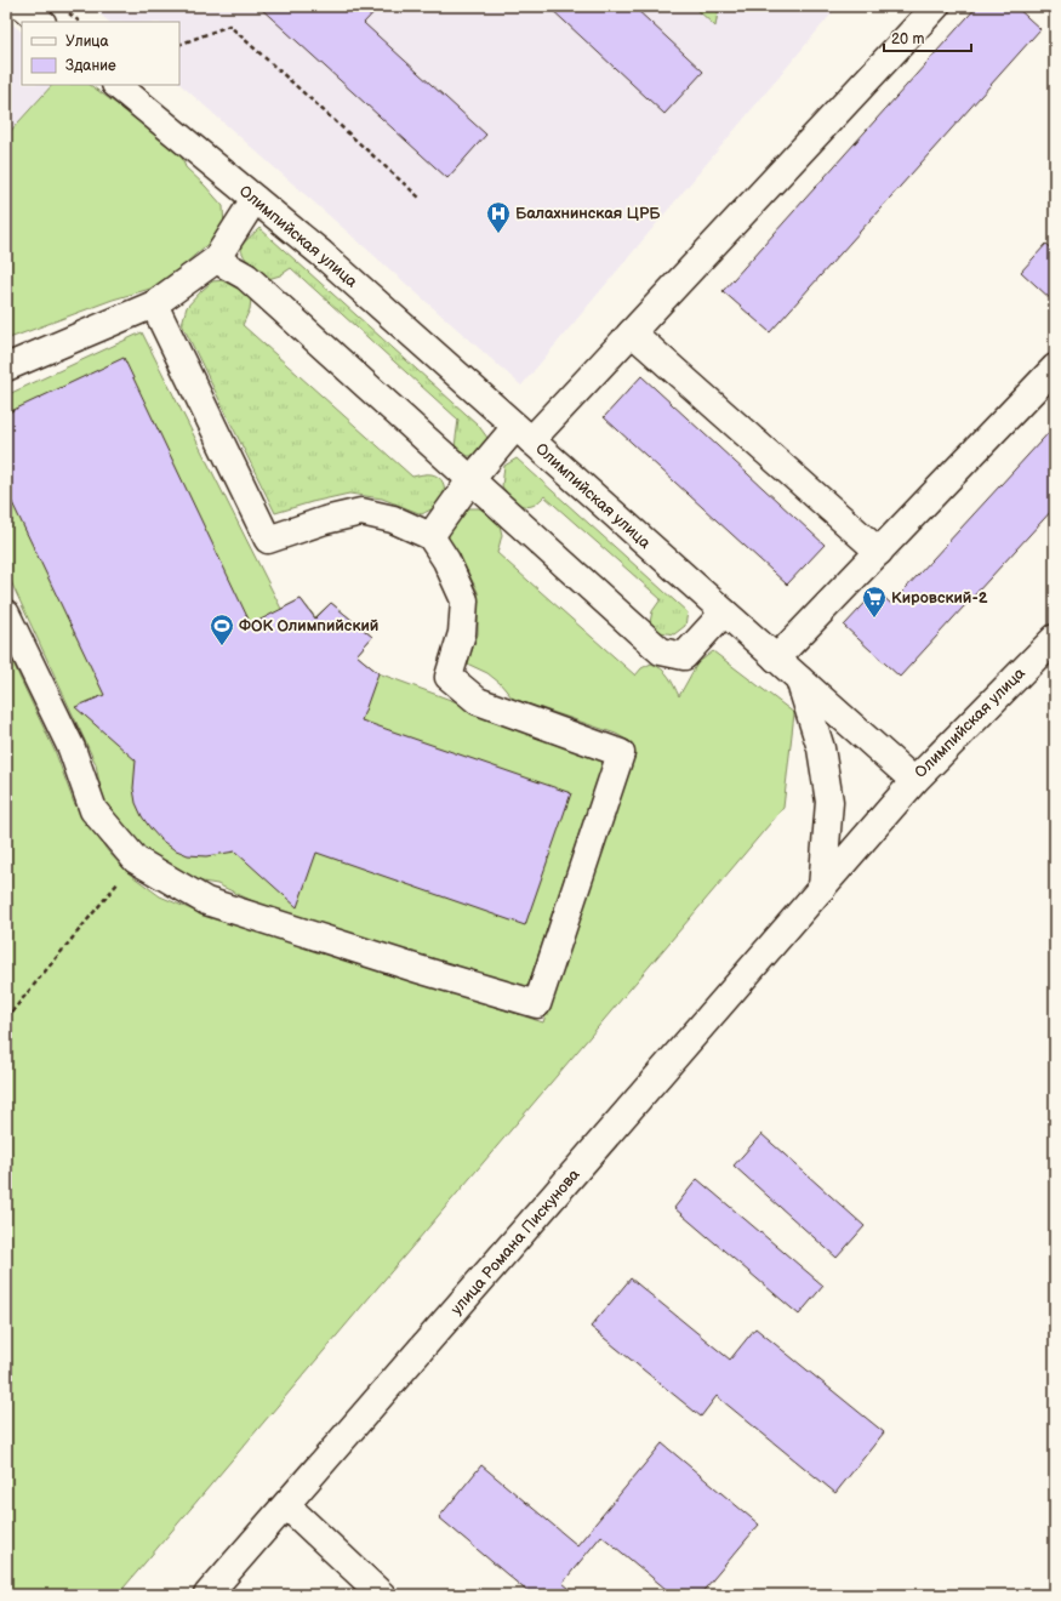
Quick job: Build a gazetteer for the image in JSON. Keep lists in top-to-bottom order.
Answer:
{
  "streets": {
    "street": ["Олимпийская улица", "улица Романа Пискунова"]
  },
  "crossings": [
    ["Олимпийская улица", "улица Романа Пискунова"]
  ],
  "places": {
    "hospital": ["Балахнинская ЦРБ"],
    "supermarket": ["Кировский-2"],
    "sports": ["ФОК Олимпийский"]
  },
  "legend": ["Улица", "Здание"],
  "scale_bar": "20 m"
}
